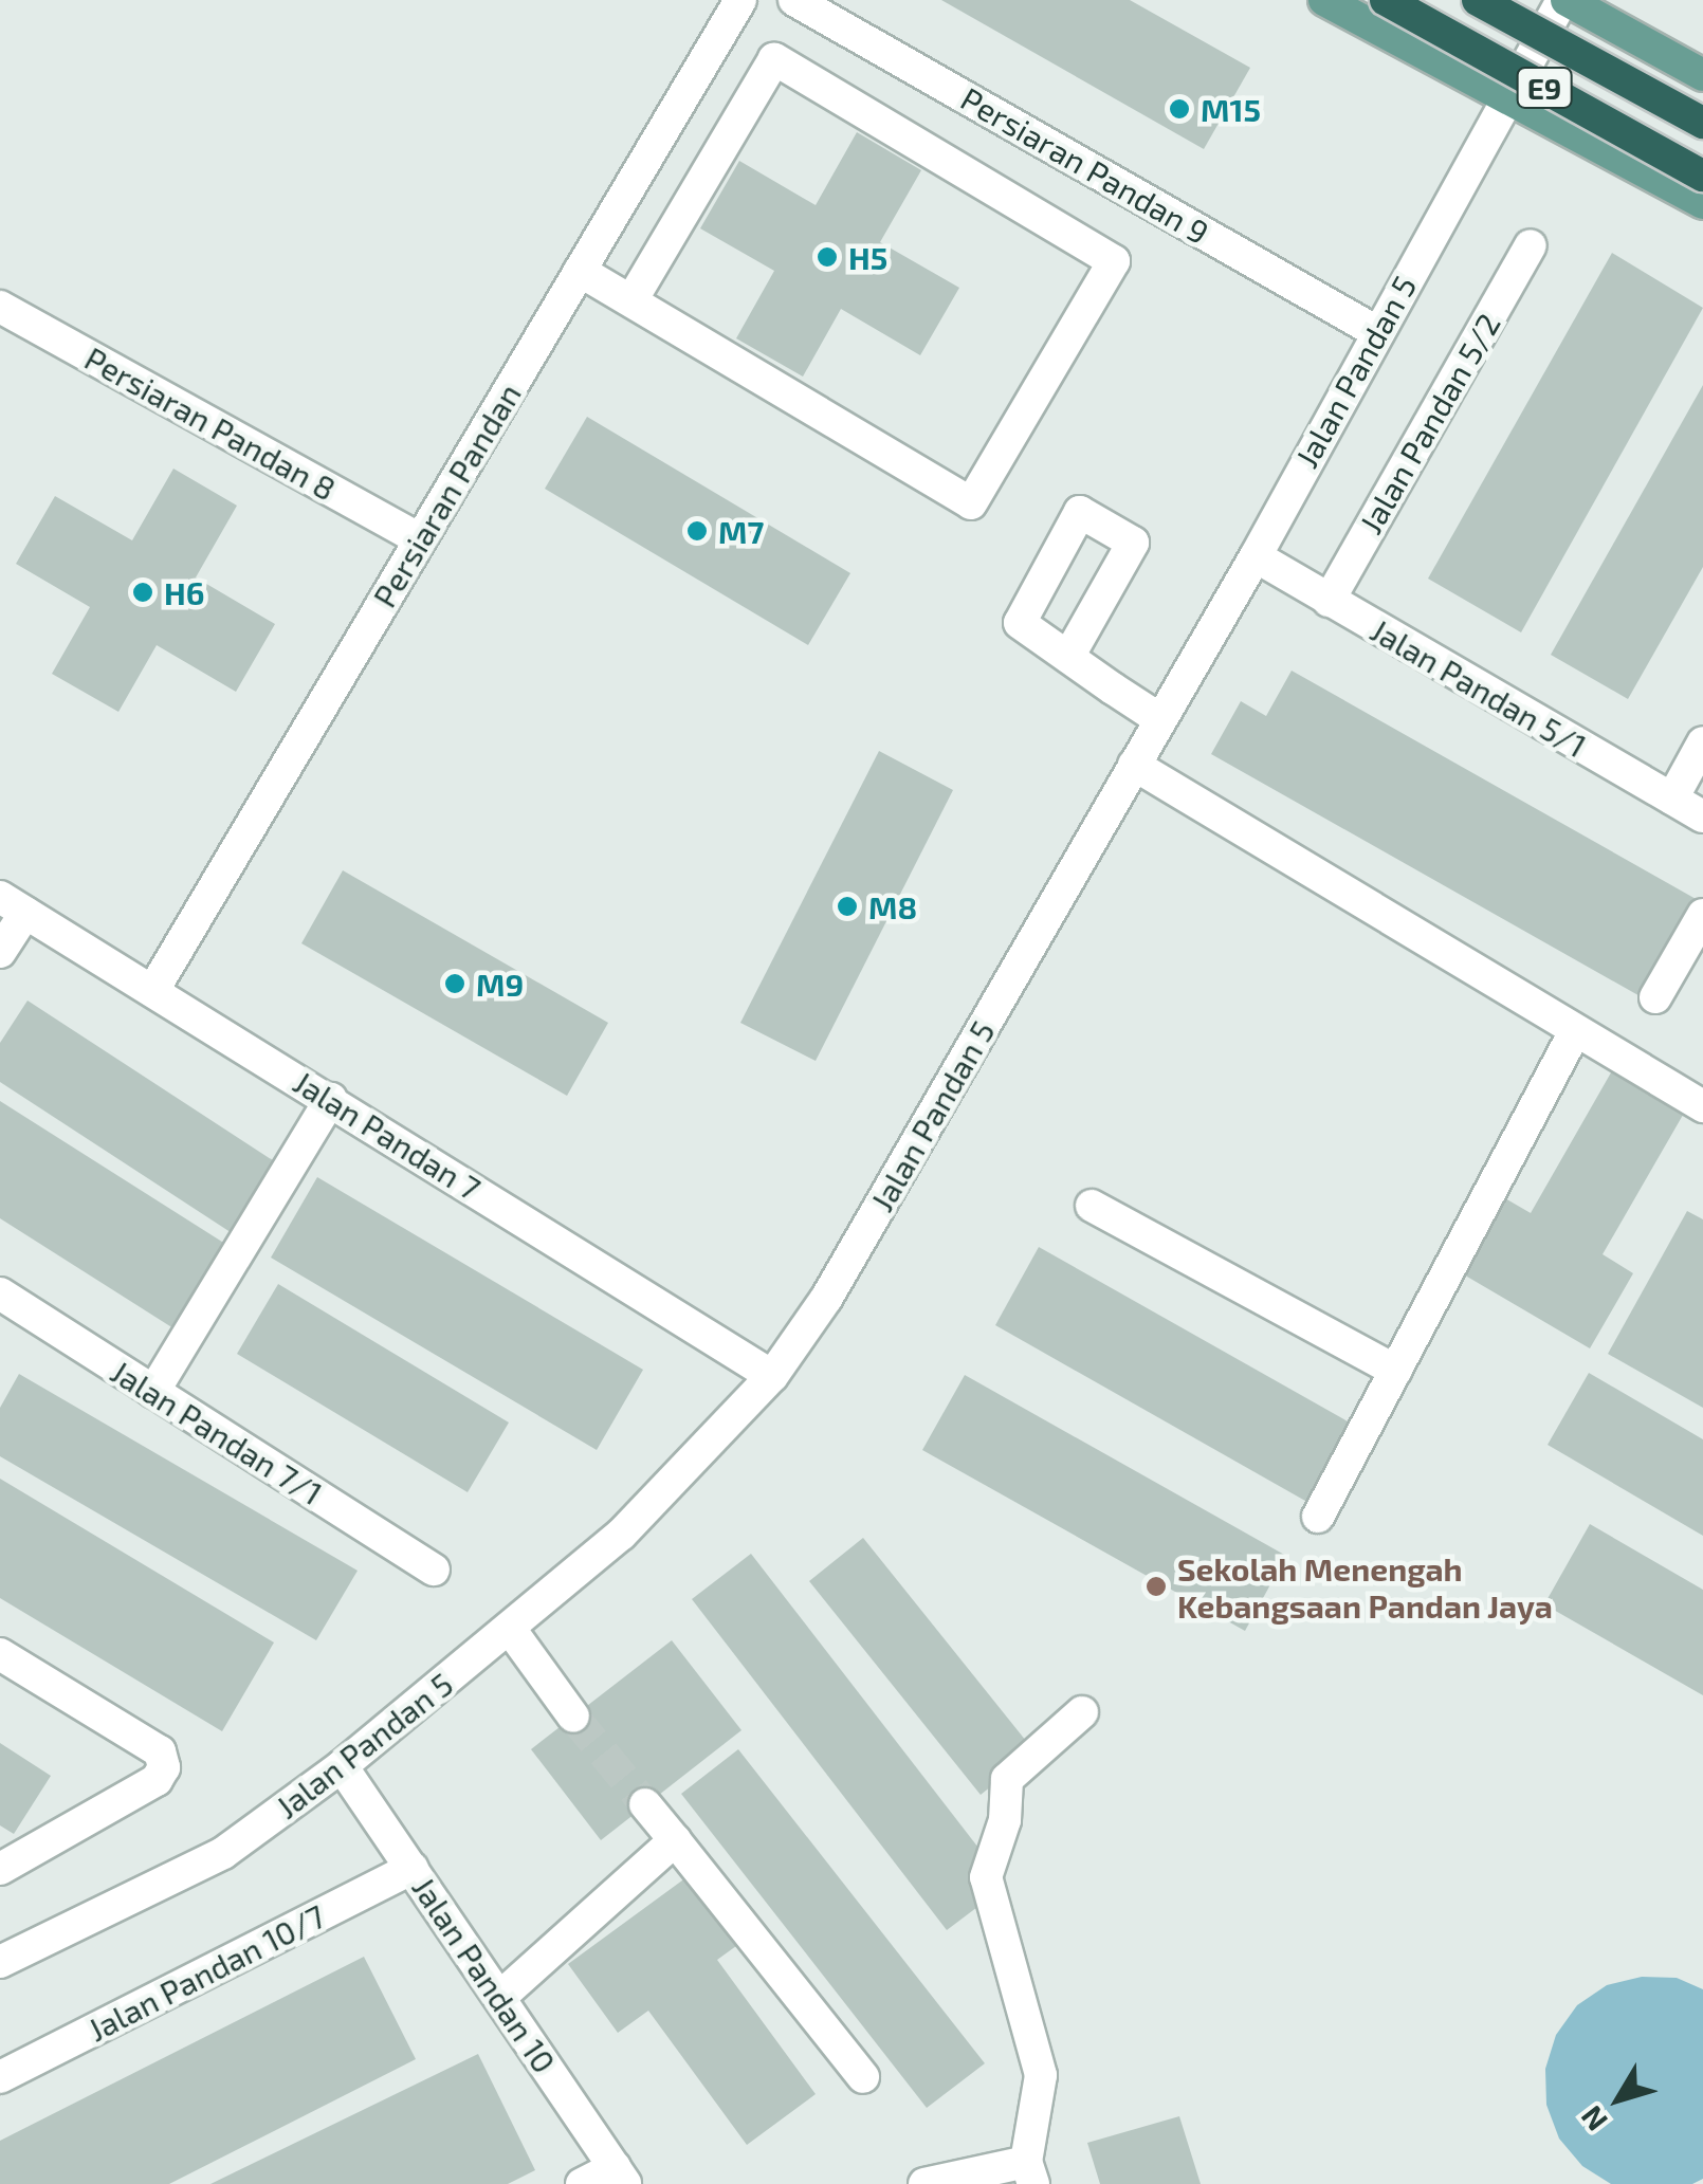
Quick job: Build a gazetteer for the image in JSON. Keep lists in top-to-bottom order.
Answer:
{
  "streets": {
    "highway": ["E9"],
    "street": [
      "Persiaran Pandan 9",
      "Jalan Pandan 5",
      "Persiaran Pandan 8",
      "Jalan Pandan 5/2",
      "Persiaran Pandan",
      "Jalan Pandan 5/1",
      "Jalan Pandan 7",
      "Jalan Pandan 7/1",
      "Jalan Pandan 10/7",
      "Jalan Pandan 10"
    ]
  },
  "crossings": [
    ["Persiaran Pandan 9", "Jalan Pandan 5"],
    ["Jalan Pandan 5", "Jalan Pandan 5/1"],
    ["Jalan Pandan 5", "Jalan Pandan 7"],
    ["Jalan Pandan 5", "Jalan Pandan 10"],
    ["Persiaran Pandan 8", "Persiaran Pandan"],
    ["Jalan Pandan 5/2", "Jalan Pandan 5/1"],
    ["Persiaran Pandan", "Jalan Pandan 7"],
    ["Jalan Pandan 10/7", "Jalan Pandan 10"]
  ],
  "places": [
    "M15",
    "H5",
    "M7",
    "H6",
    "M8",
    "M9",
    "Sekolah Menengah Kebangsaan Pandan Jaya"
  ],
  "north": "bottom left"
}
